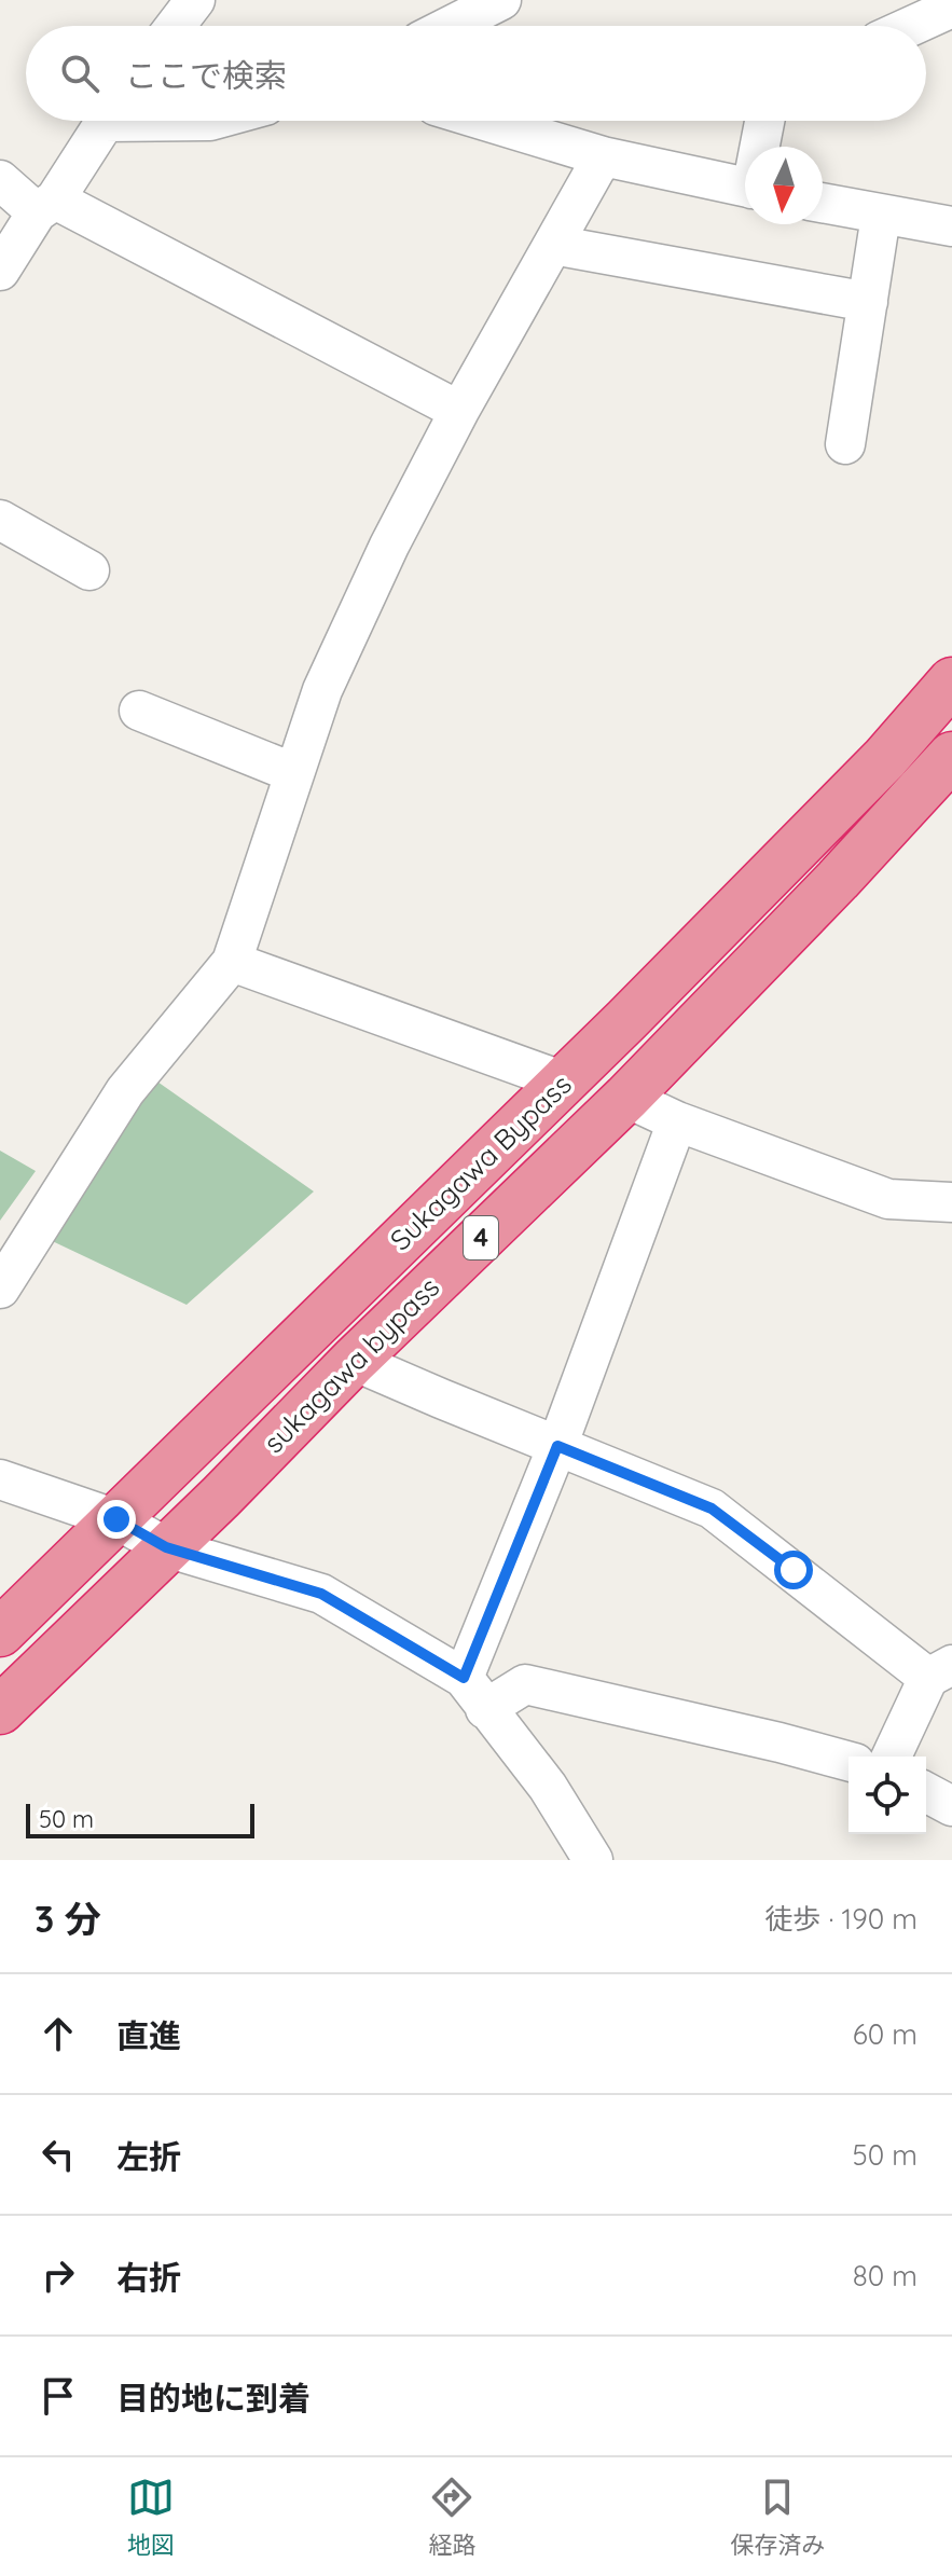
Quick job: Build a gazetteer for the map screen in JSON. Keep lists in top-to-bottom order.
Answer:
{
  "streets": {
    "highway": ["Sukagawa Bypass", "4", "sukagawa bypass"]
  },
  "scale_bar": "50 m",
  "north": "bottom",
  "page": {
    "search": "ここで検索",
    "scale": "50 m",
    "heading": ["3 分", "徒歩 · 190 m"],
    "list": [
      ["直進", "60 m"],
      ["左折", "50 m"],
      ["右折", "80 m"],
      "目的地に到着"
    ],
    "nav": ["地図", "経路", "保存済み"]
  }
}
